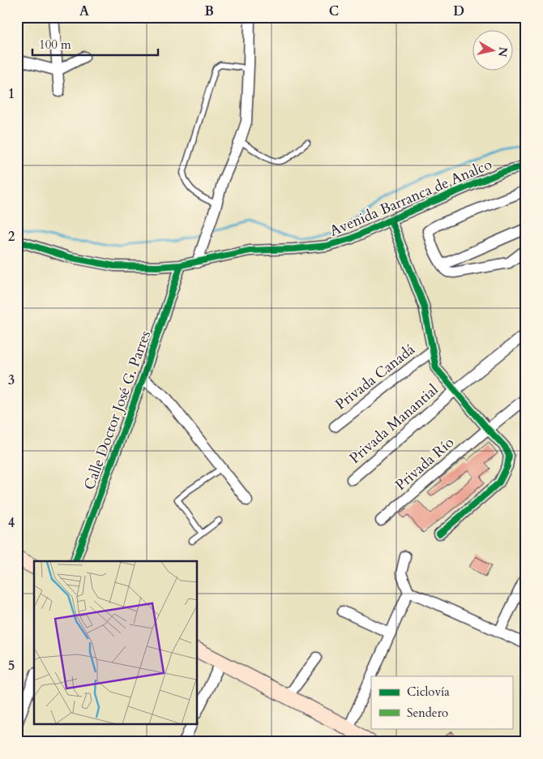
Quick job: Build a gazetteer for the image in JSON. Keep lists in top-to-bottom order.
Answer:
{
  "streets": {
    "street": [
      "Avenida Barranca de Analco",
      "Privada Canadá",
      "Calle Doctor José G. Parres",
      "Privada Manantial",
      "Privada Río"
    ]
  },
  "crossings": [
    ["Avenida Barranca de Analco", "Calle Doctor José G. Parres"]
  ],
  "legend": ["Ciclovía", "Sendero"],
  "scale_bar": "100 m",
  "north": "right",
  "grid": {
    "columns": [
      "A",
      "B",
      "C",
      "D"
    ],
    "rows": [
      "1",
      "2",
      "3",
      "4",
      "5"
    ]
  }
}
